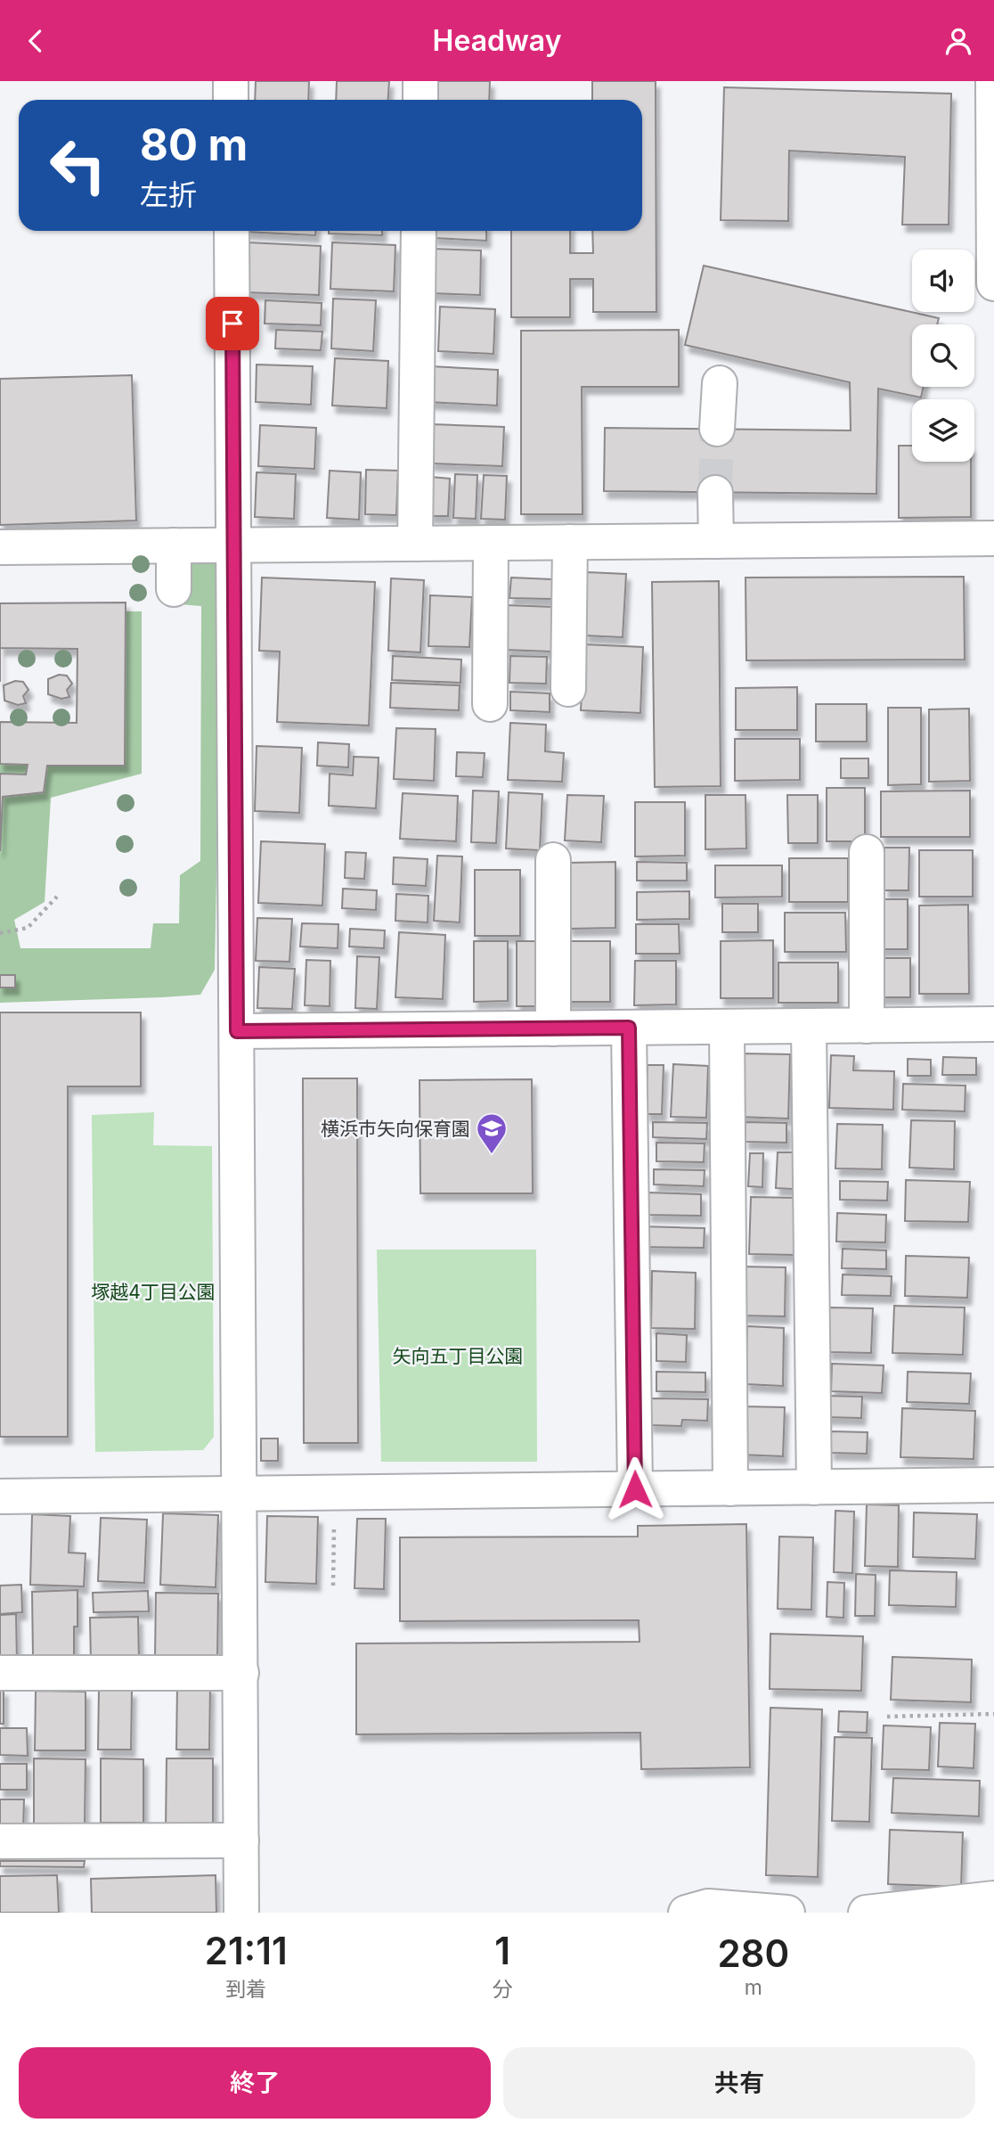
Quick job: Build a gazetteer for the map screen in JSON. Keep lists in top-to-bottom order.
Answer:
{
  "parks": ["塚越4丁目公園", "矢向五丁目公園"],
  "places": {
    "school or university": ["横浜市矢向保育園"]
  },
  "page": {
    "header": "Headway",
    "turn": ["80 m", "左折"],
    "eta": [
      "21:11",
      "到着",
      "1",
      "分",
      "280",
      "m"
    ],
    "buttons": ["終了", "共有"]
  }
}
